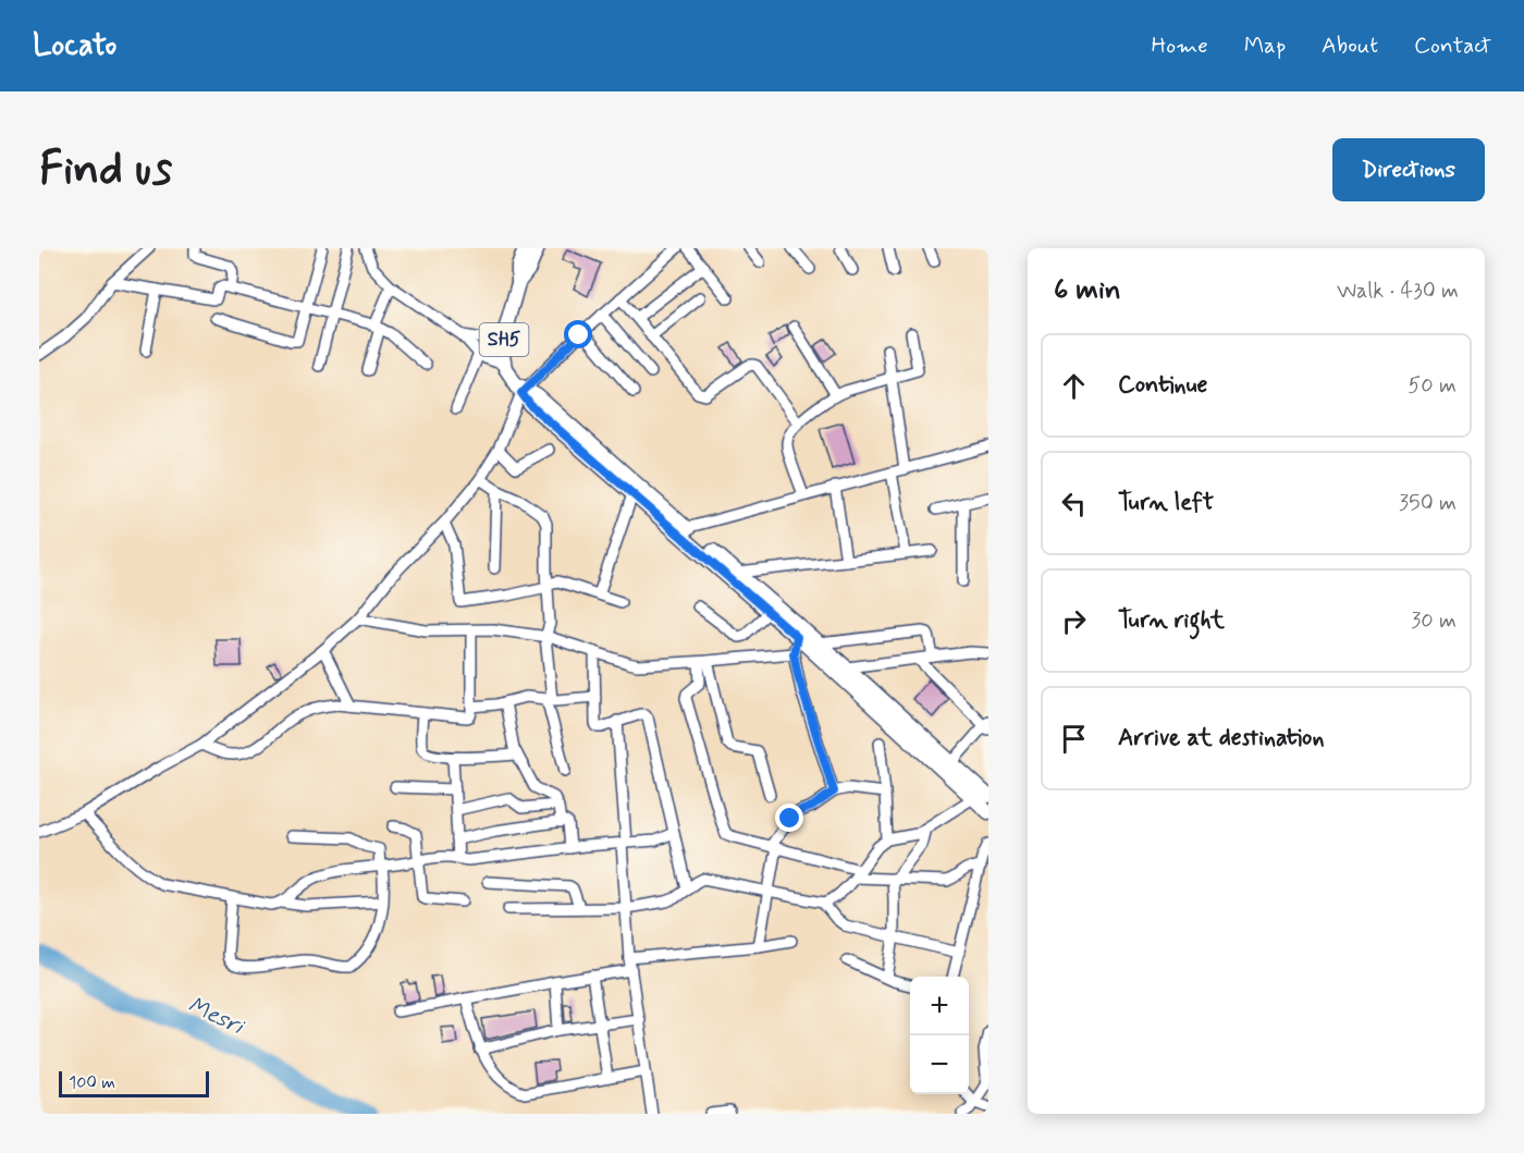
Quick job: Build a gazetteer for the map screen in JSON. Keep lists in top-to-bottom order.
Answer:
{
  "streets": {
    "main road": ["SH5"]
  },
  "water": ["Mesri"],
  "scale_bar": "100 m",
  "page": {
    "header": "Locato",
    "nav": [
      "Home",
      "Map",
      "About",
      "Contact"
    ],
    "buttons": "Directions",
    "title": "Find us",
    "heading": ["6 min", "Walk · 430 m"],
    "list": [
      ["Continue", "50 m"],
      ["Turn left", "350 m"],
      ["Turn right", "30 m"],
      "Arrive at destination"
    ],
    "map_buttons": ["+", "−"],
    "scale": "100 m"
  }
}
